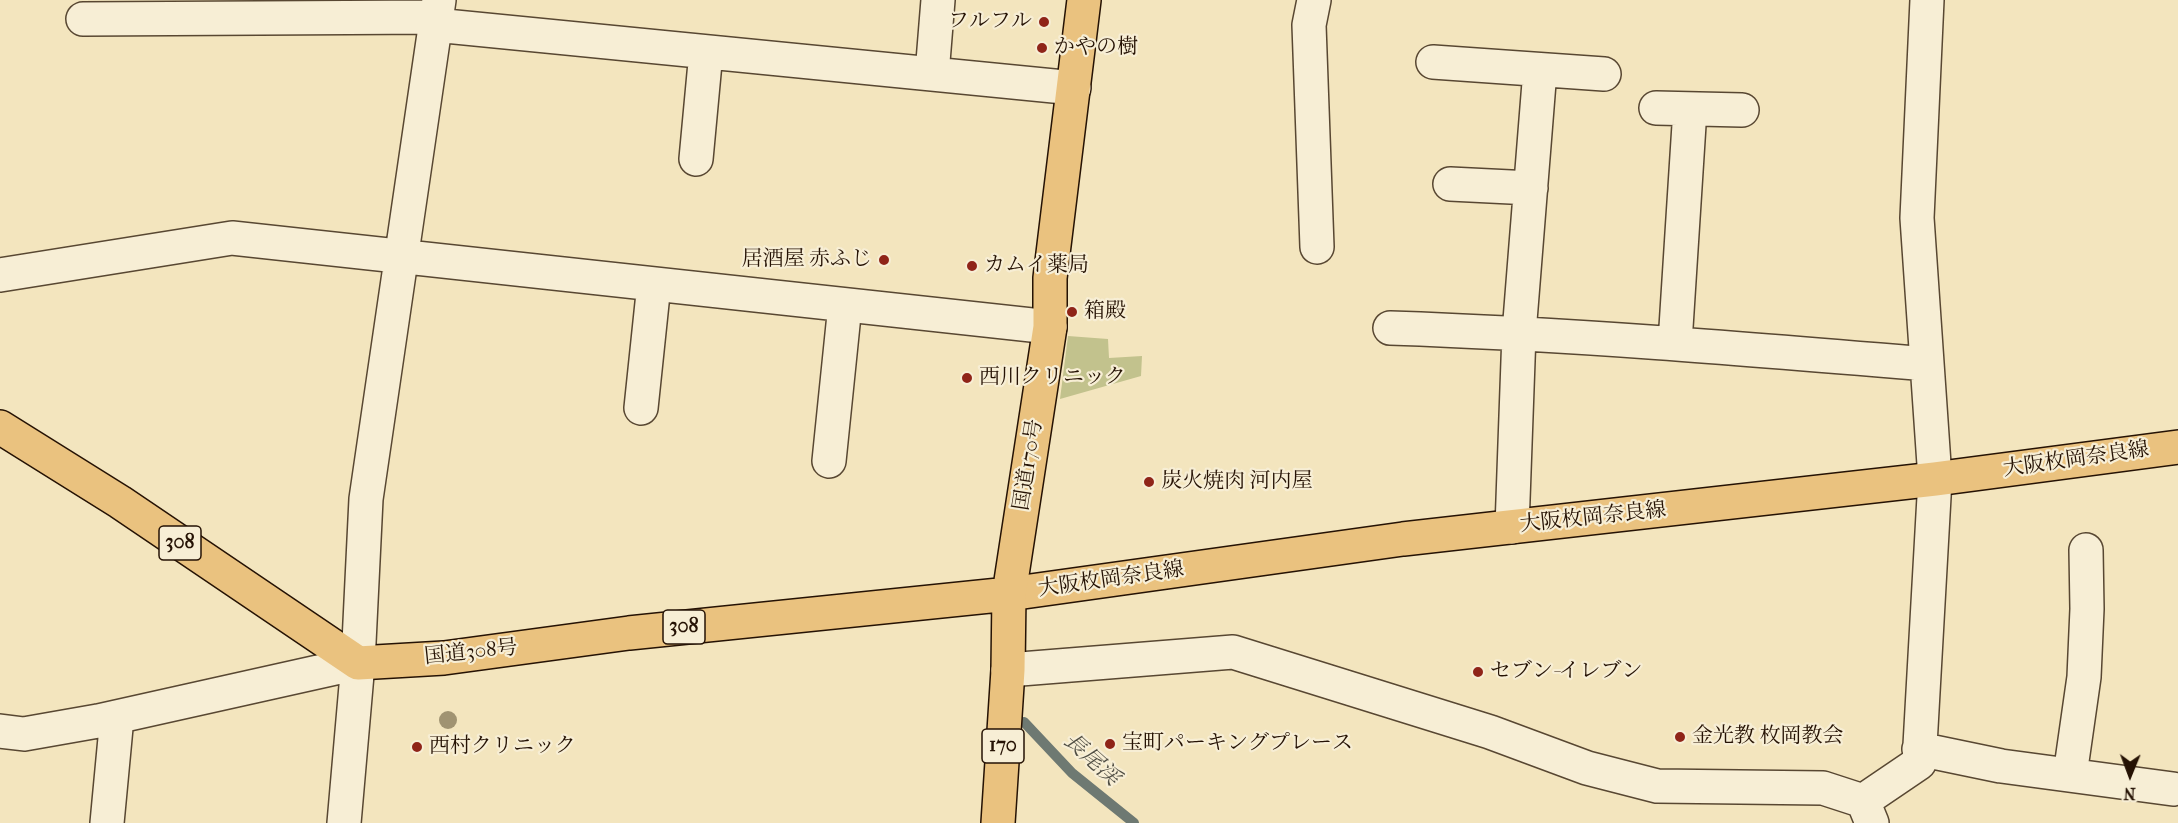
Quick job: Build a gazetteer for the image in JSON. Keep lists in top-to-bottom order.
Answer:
{
  "streets": {
    "main road": [
      "大阪枚岡奈良線",
      "国道170号",
      "308",
      "国道308号",
      "170"
    ]
  },
  "crossings": [
    ["大阪枚岡奈良線", "国道170号"],
    ["大阪枚岡奈良線", "国道308号"],
    ["国道170号", "国道308号"],
    ["308", "国道308号"]
  ],
  "water": ["長尾渓"],
  "places": [
    "フルフル",
    "かやの樹",
    "居酒屋 赤ふじ",
    "カムイ薬局",
    "箱殿",
    "西川クリニック",
    "炭火焼肉 河内屋",
    "セブン-イレブン",
    "金光教 枚岡教会",
    "宝町パーキングプレース",
    "西村クリニック"
  ],
  "north": "bottom"
}
